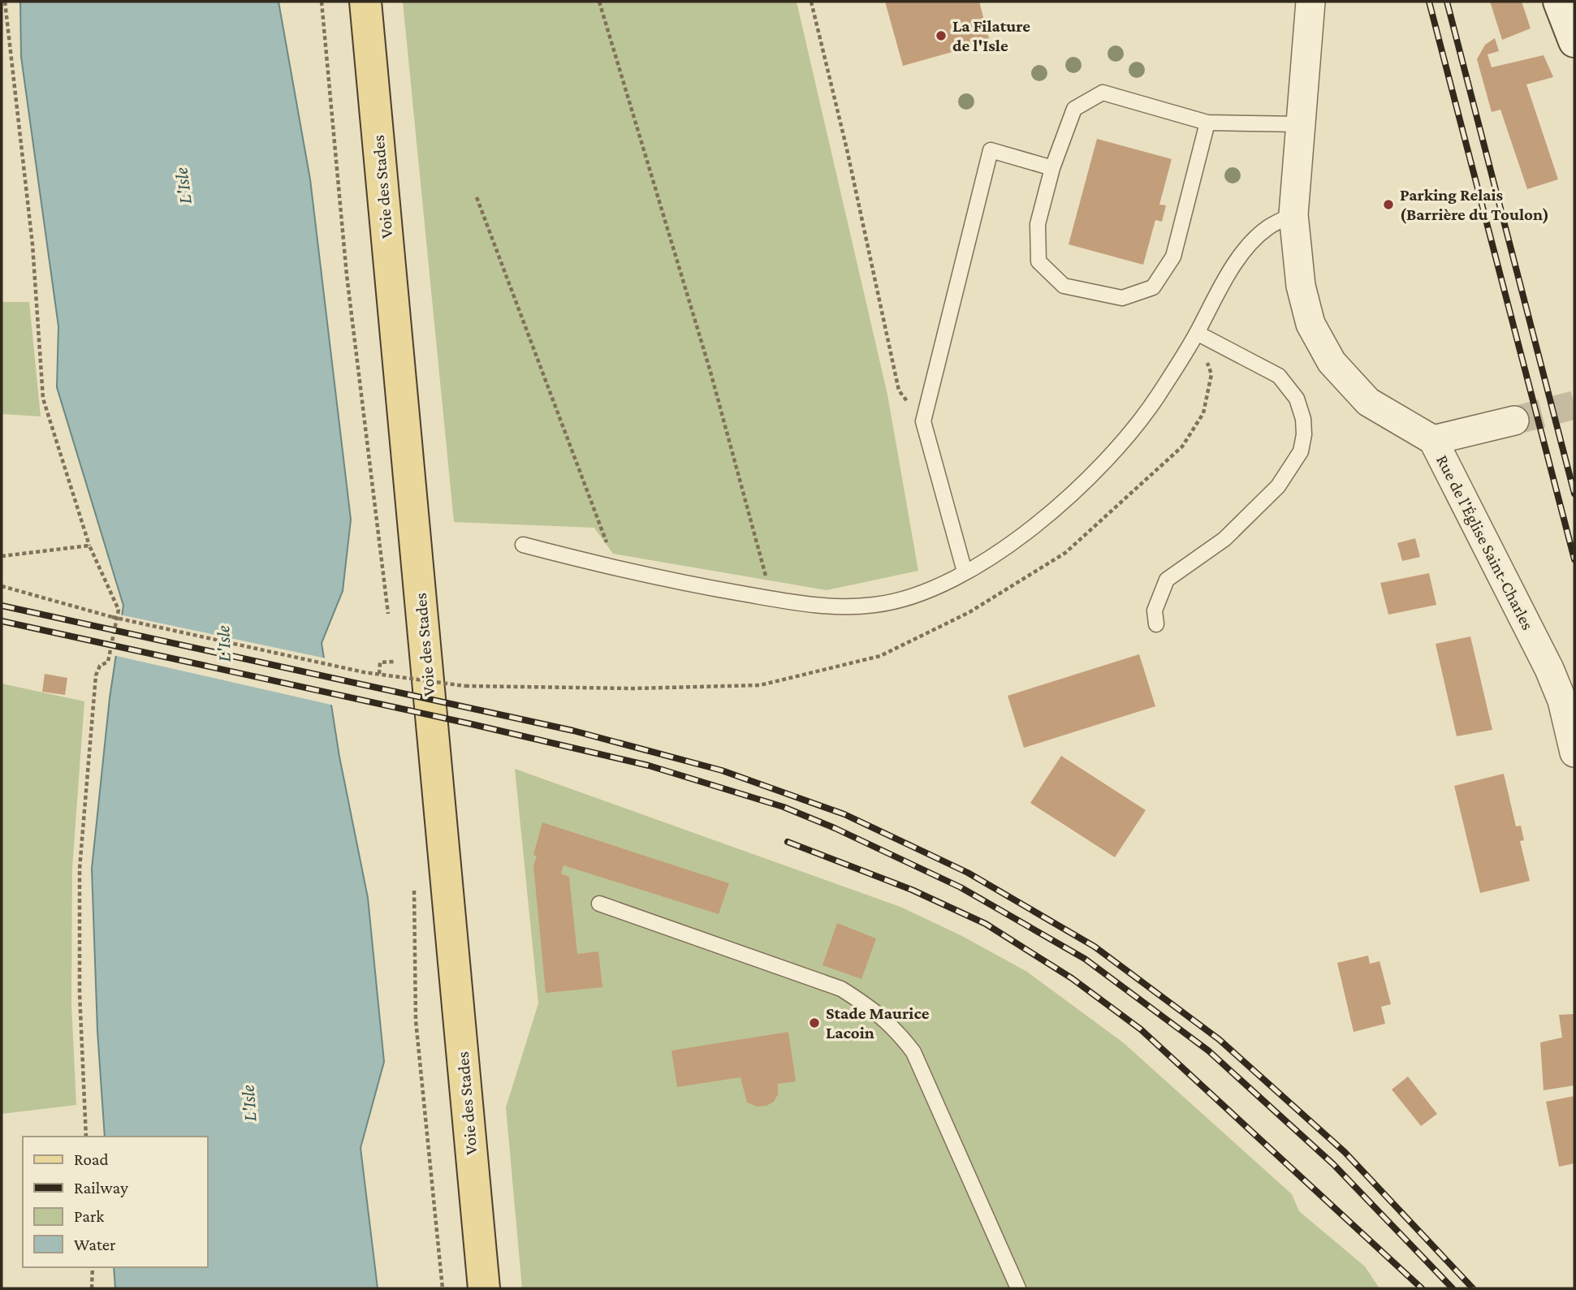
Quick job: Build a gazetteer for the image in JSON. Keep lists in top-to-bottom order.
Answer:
{
  "streets": {
    "main road": ["Voie des Stades"],
    "street": ["Rue de l'Église Saint-Charles"]
  },
  "water": ["L'Isle"],
  "places": ["La Filature de l'Isle", "Parking Relais (Barrière du Toulon)", "Stade Maurice Lacoin"],
  "legend": [
    "Road",
    "Railway",
    "Park",
    "Water"
  ]
}
